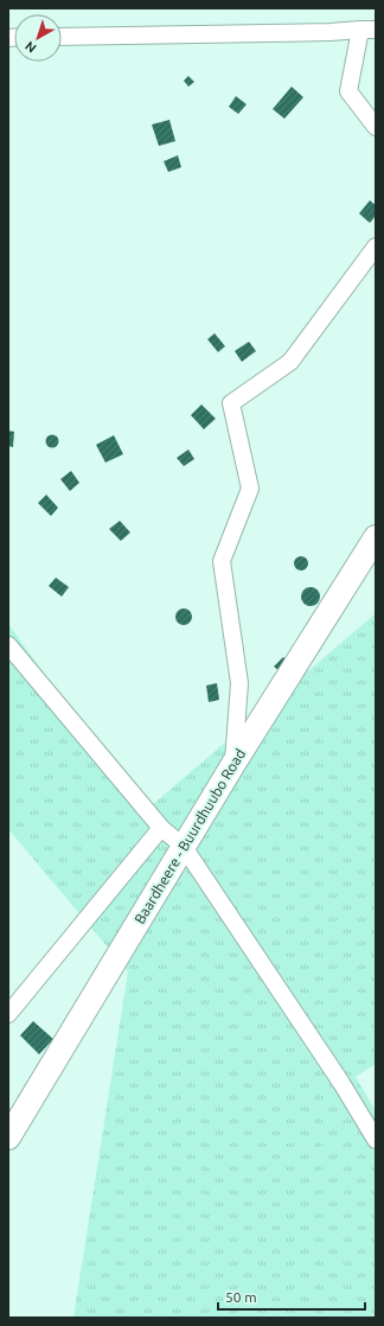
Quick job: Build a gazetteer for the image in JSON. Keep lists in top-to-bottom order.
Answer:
{
  "streets": {
    "main road": ["Baardheere - Buurdhuubo Road"]
  },
  "scale_bar": "50 m",
  "north": "bottom left"
}
